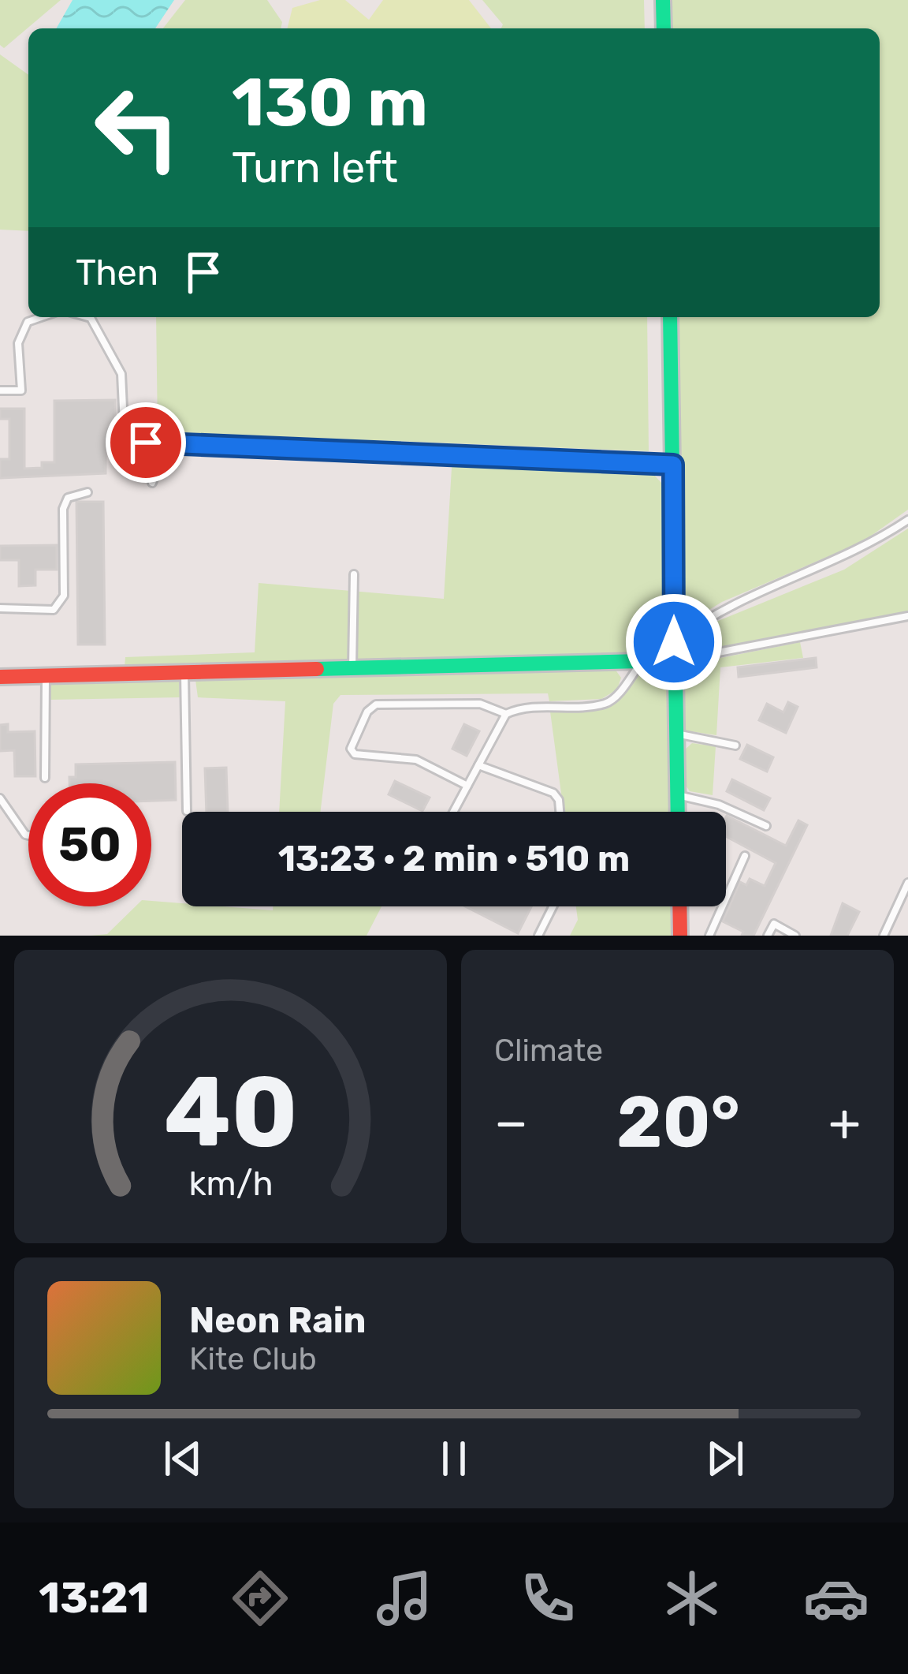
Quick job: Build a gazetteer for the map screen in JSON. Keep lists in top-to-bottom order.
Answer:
{
  "page": {
    "turn": ["130 m", "Turn left"],
    "then": "Then",
    "limit": "50",
    "trip": "13:23 · 2 min · 510 m",
    "tile": "Climate",
    "heat": ["−", "20°", "+"],
    "song": ["Neon Rain", "Kite Club"],
    "tabs": "13:21",
    "gauge": ["40", "km/h"]
  }
}
